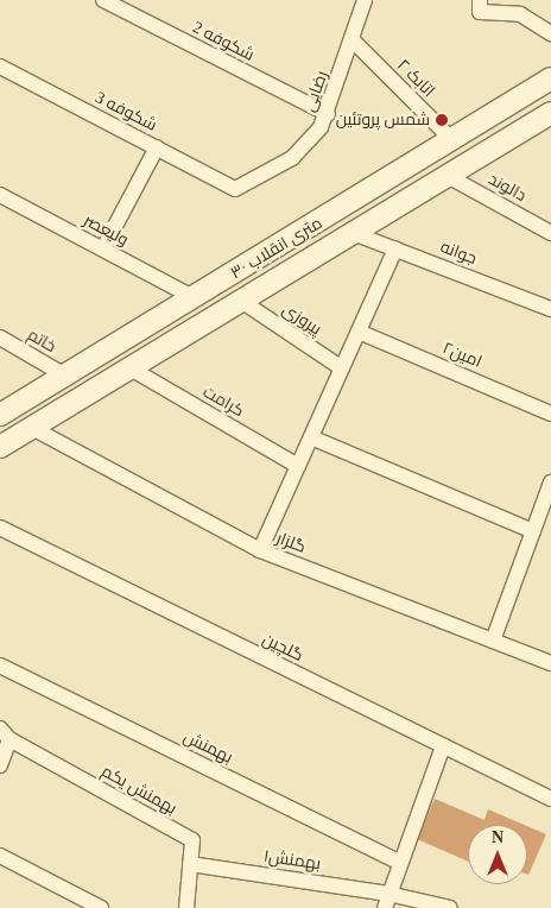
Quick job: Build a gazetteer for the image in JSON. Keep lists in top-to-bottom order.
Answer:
{
  "streets": {
    "main road": ["۳۰ متری انقلاب"],
    "street": [
      "شکوفه 2",
      "اتابک ۲",
      "رضایی",
      "شکوفه 3",
      "دالوند",
      "ولیعصر",
      "جوانه",
      "پیروزی",
      "خاتم",
      "امین۲",
      "کرامت",
      "گلزار",
      "گلچین",
      "بهمنش",
      "بهمنش یکم",
      "بهمنش۱"
    ]
  },
  "crossings": [
    ["شکوفه 2", "رضایی"],
    ["اتابک ۲", "رضایی"],
    ["اتابک ۲", "۳۰ متری انقلاب"],
    ["رضایی", "شکوفه 3"],
    ["دالوند", "۳۰ متری انقلاب"],
    ["ولیعصر", "۳۰ متری انقلاب"],
    ["۳۰ متری انقلاب", "جوانه"],
    ["۳۰ متری انقلاب", "پیروزی"],
    ["۳۰ متری انقلاب", "خاتم"],
    ["۳۰ متری انقلاب", "کرامت"],
    ["۳۰ متری انقلاب", "گلزار"],
    ["بهمنش یکم", "بهمنش۱"]
  ],
  "places": ["شمس پروتئین"],
  "north": "top"
}
